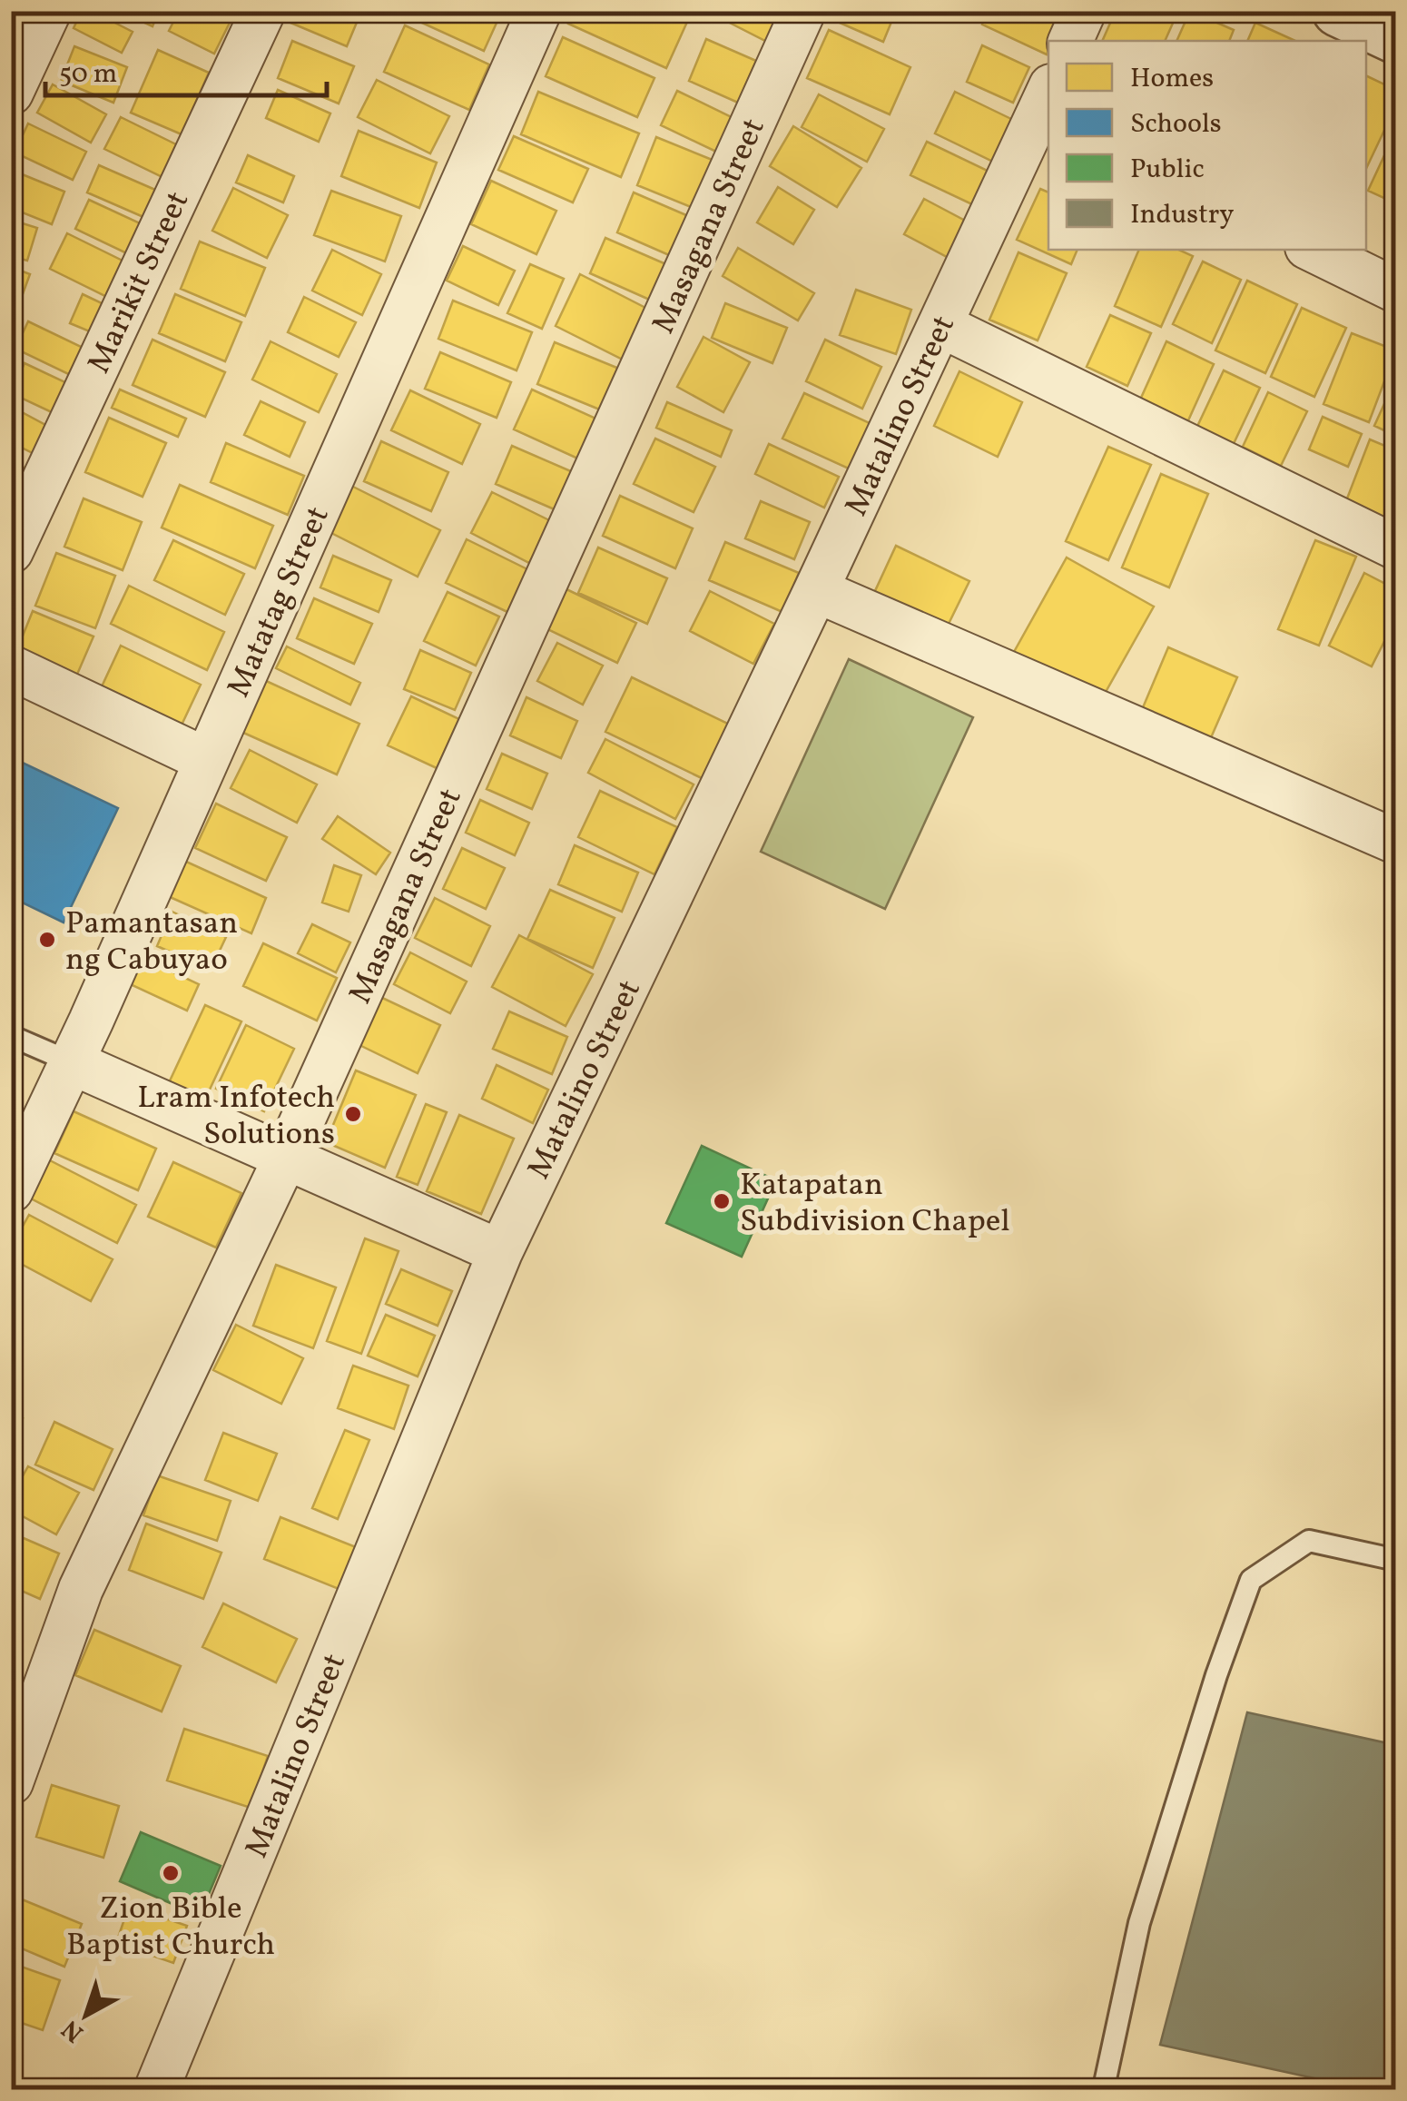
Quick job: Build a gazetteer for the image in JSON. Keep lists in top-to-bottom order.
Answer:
{
  "streets": {
    "street": [
      "Masagana Street",
      "Marikit Street",
      "Matalino Street",
      "Matatag Street"
    ]
  },
  "places": [
    "Pamantasan ng Cabuyao",
    "Lram Infotech Solutions",
    "Katapatan Subdivision Chapel",
    "Zion Bible Baptist Church"
  ],
  "legend": [
    "Homes",
    "Schools",
    "Public",
    "Industry"
  ],
  "scale_bar": "50 m",
  "north": "bottom left"
}
